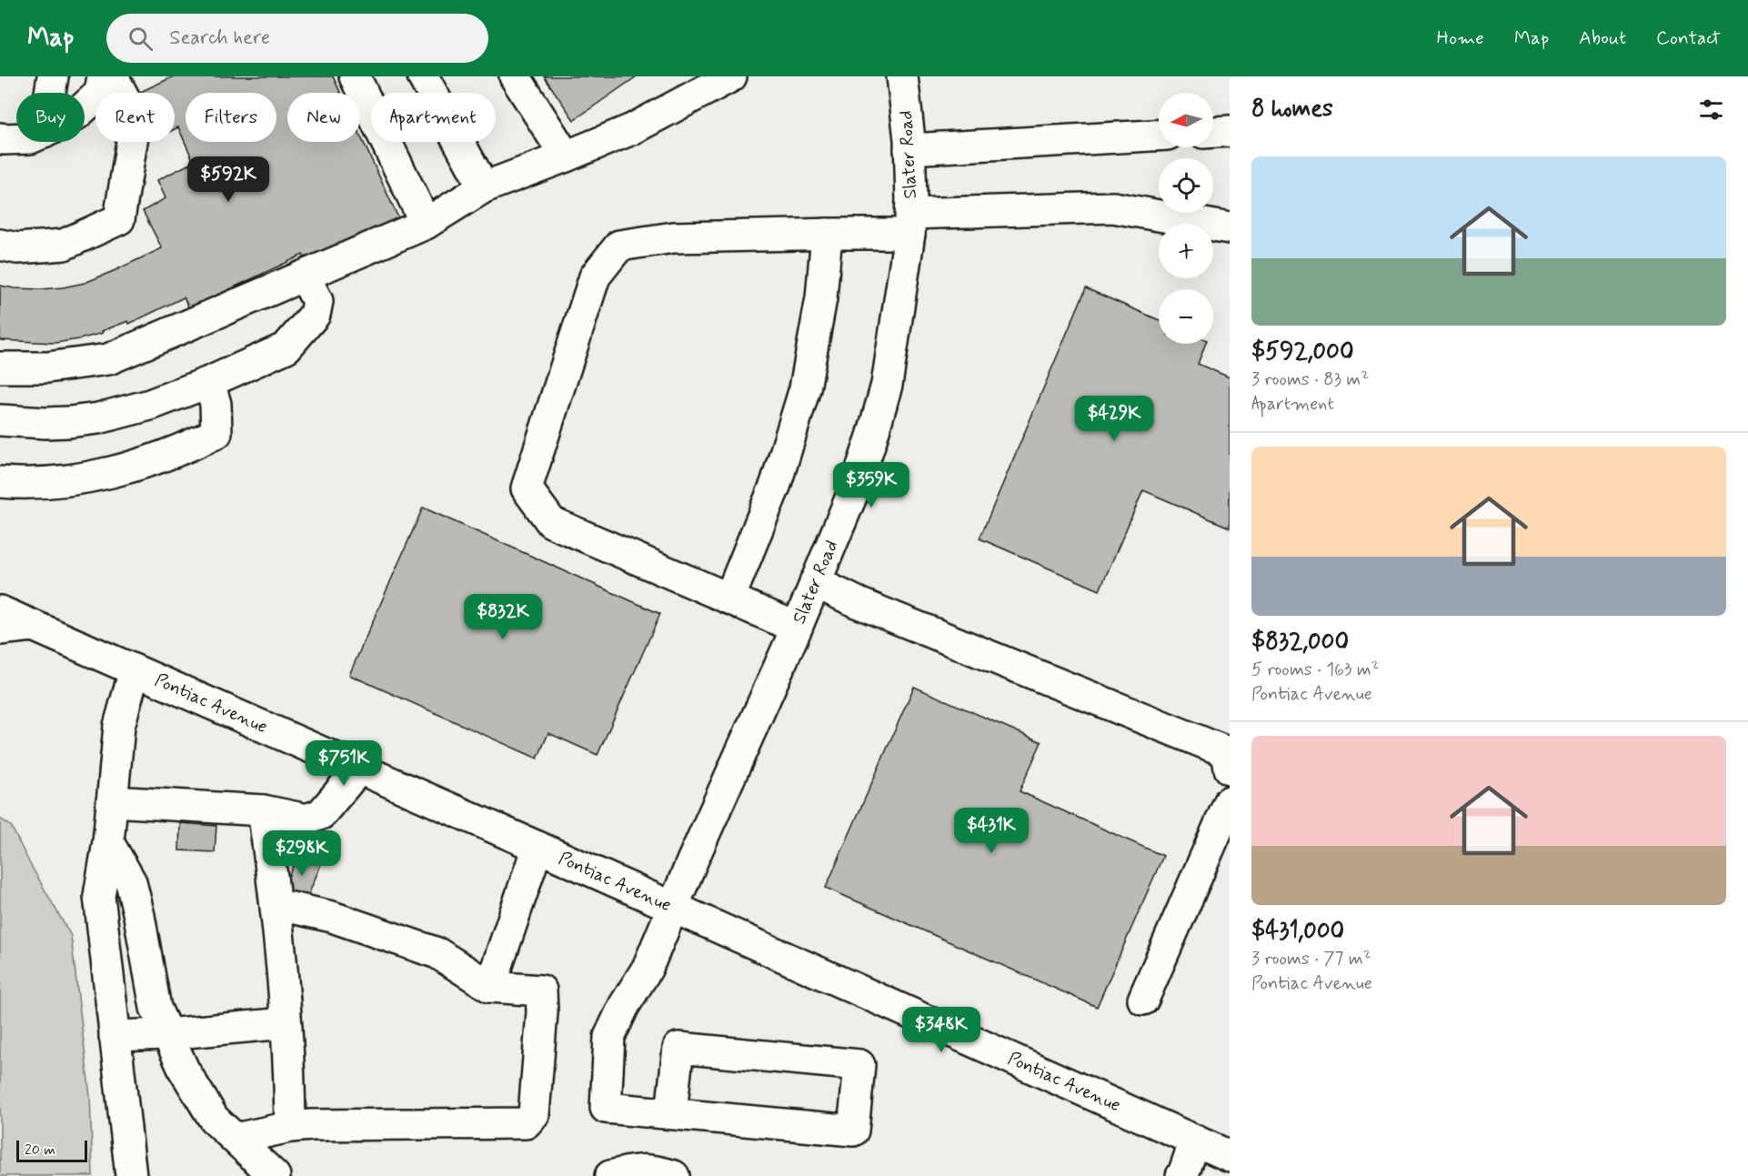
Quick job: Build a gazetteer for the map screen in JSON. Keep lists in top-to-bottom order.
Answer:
{
  "streets": {
    "main road": ["Slater Road", "Pontiac Avenue"]
  },
  "crossings": [
    ["Slater Road", "Pontiac Avenue"]
  ],
  "scale_bar": "20 m",
  "north": "left",
  "page": {
    "header": "Map",
    "search": "Search here",
    "nav": [
      "Home",
      "Map",
      "About",
      "Contact"
    ],
    "heading": "8 homes",
    "map_buttons": ["+", "−"],
    "chip": [
      "Buy",
      "Rent",
      "Filters",
      "New",
      "Apartment"
    ],
    "list": [
      {
        "name": "$592,000",
        "note": "3 rooms · 83 m² · Apartment"
      },
      {
        "name": "$832,000",
        "note": "5 rooms · 163 m² · Pontiac Avenue"
      },
      {
        "name": "$431,000",
        "note": "3 rooms · 77 m² · Pontiac Avenue"
      }
    ],
    "price": [
      "$592K",
      "$429K",
      "$359K",
      "$832K",
      "$751K",
      "$431K",
      "$298K",
      "$348K"
    ],
    "scale": "20 m"
  }
}
